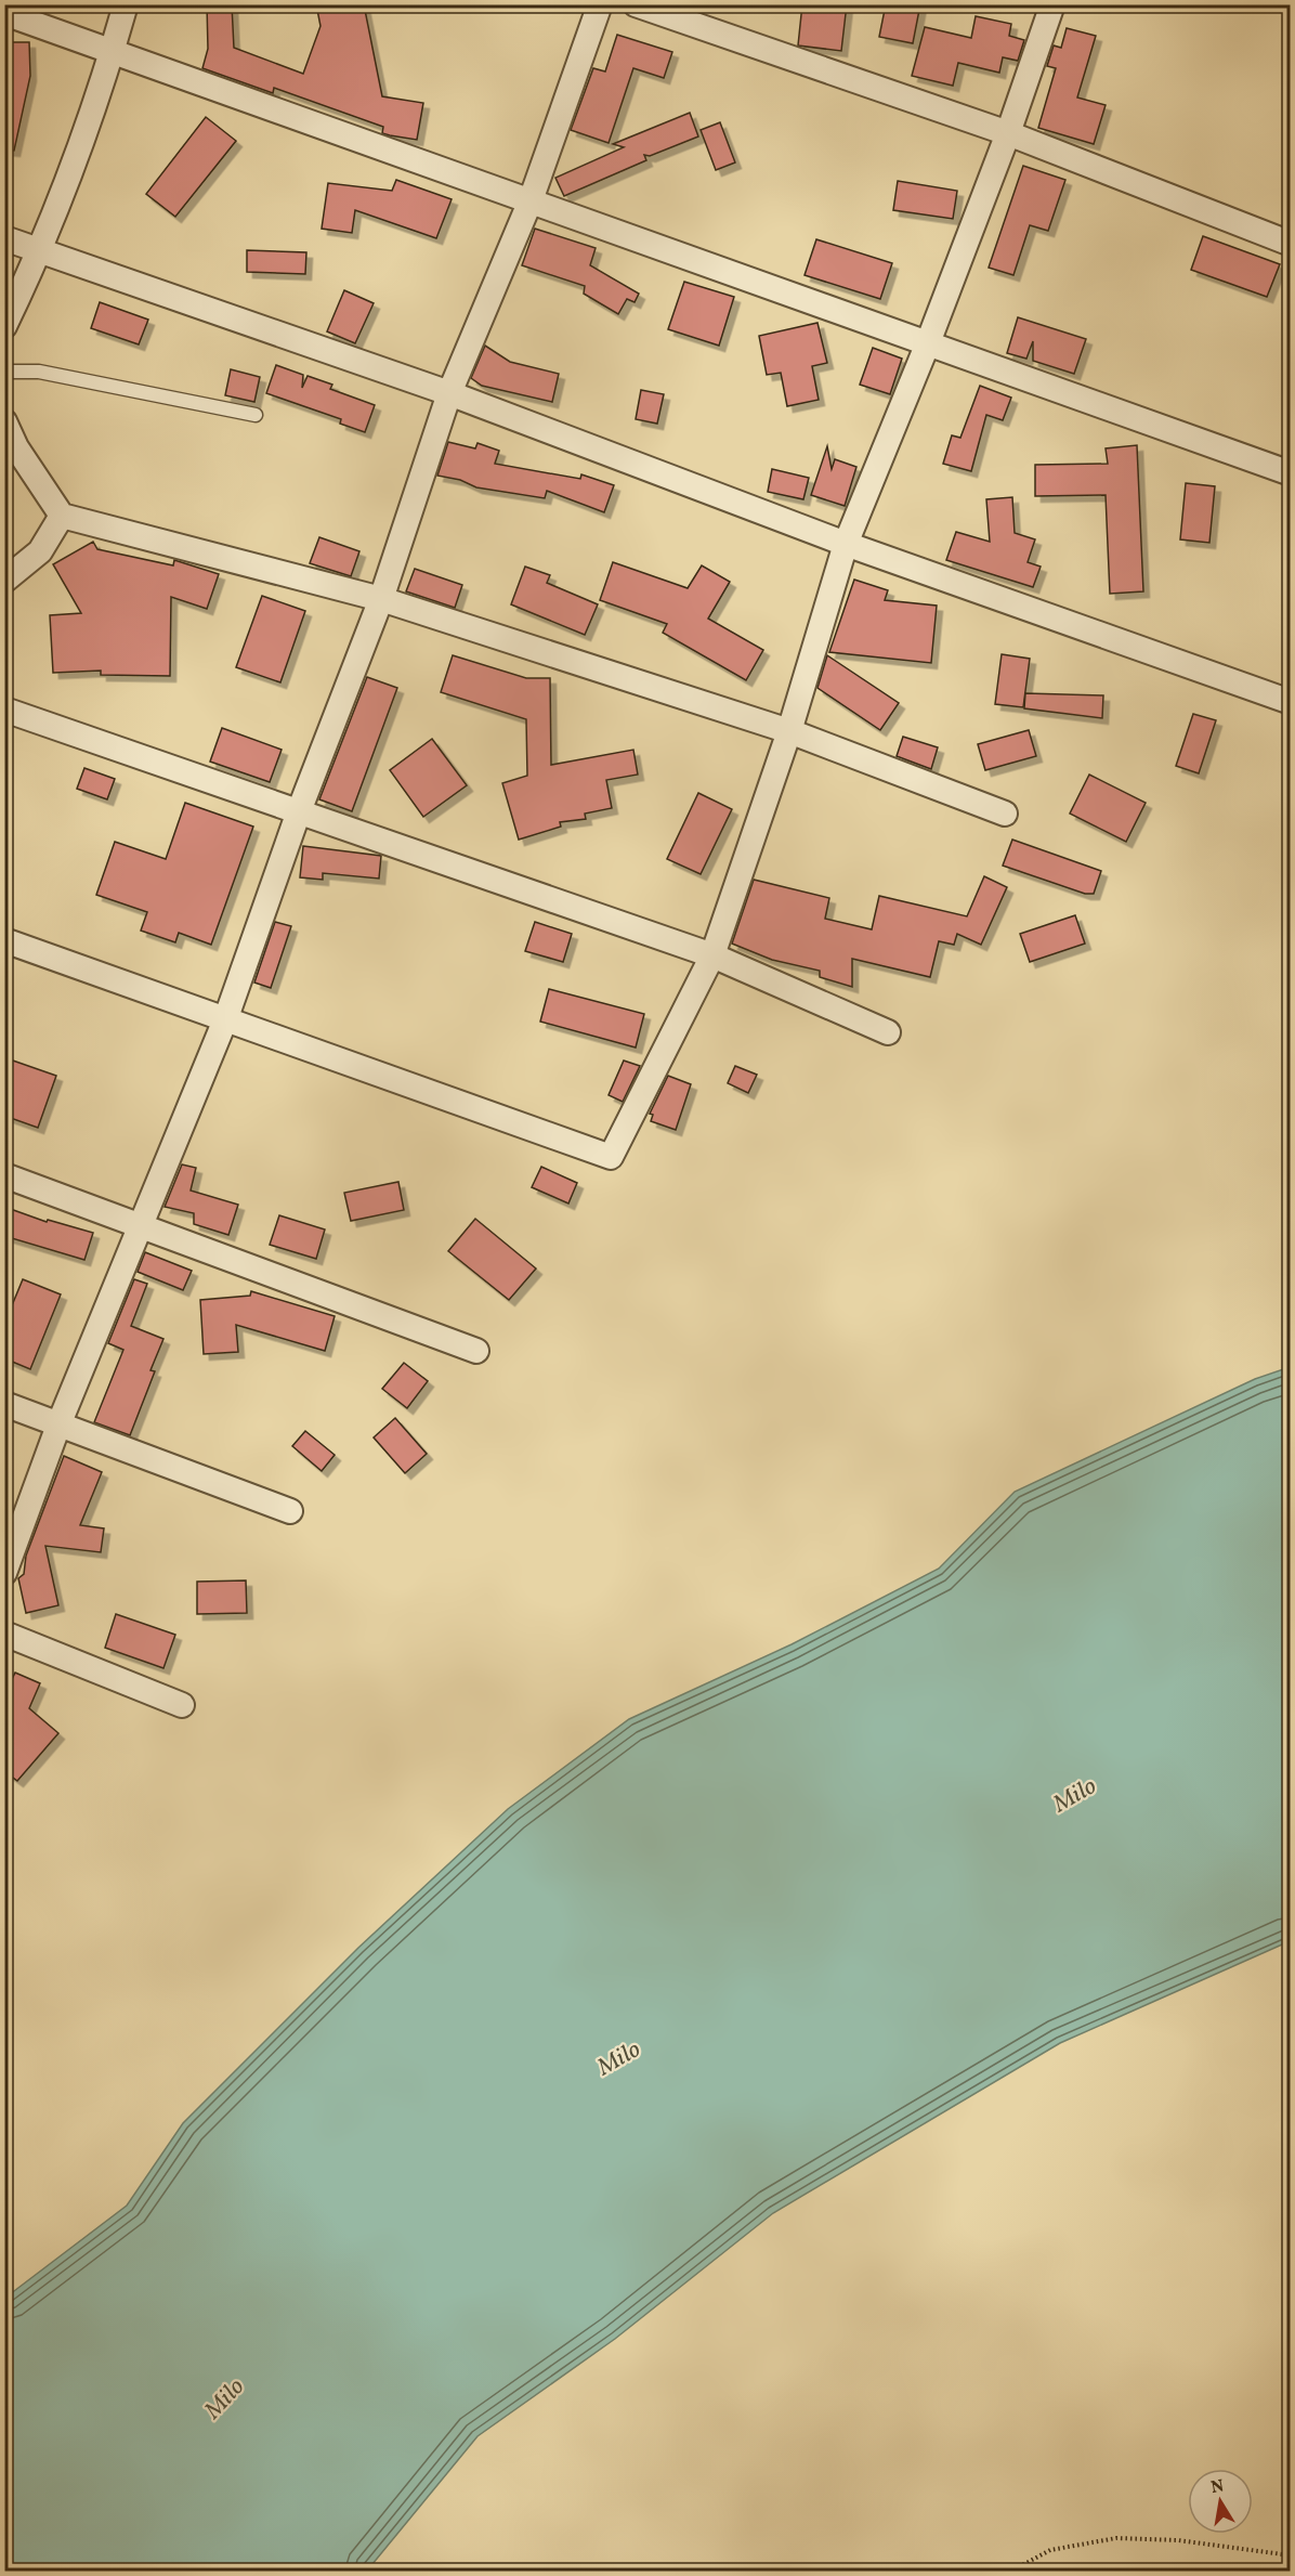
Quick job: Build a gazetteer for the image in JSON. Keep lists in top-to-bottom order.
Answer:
{
  "water": ["Milo"],
  "north": "top"
}
